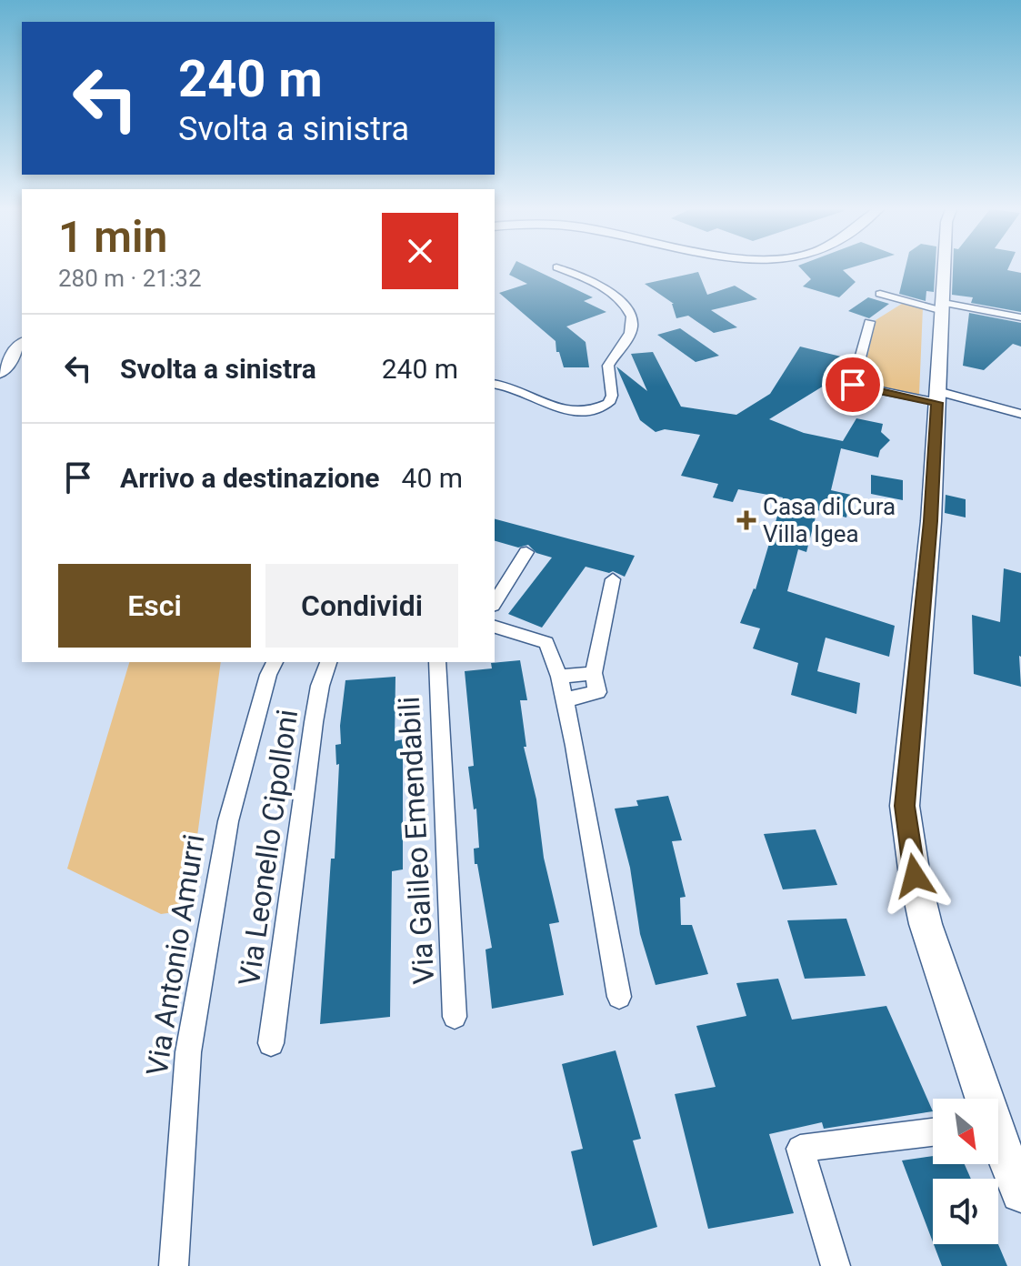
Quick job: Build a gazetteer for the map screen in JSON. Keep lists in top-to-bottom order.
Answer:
{
  "streets": {
    "street": ["Via Galileo Emendabili", "Via Leonello Cipolloni", "Via Antonio Amurri"]
  },
  "places": {
    "health": ["Casa di Cura Villa Igea"]
  },
  "north": "bottom right",
  "page": {
    "turn": ["240 m", "Svolta a sinistra"],
    "heading": ["1 min", "280 m · 21:32"],
    "list": [
      {
        "name": "Svolta a sinistra",
        "value": "240 m"
      },
      {
        "name": "Arrivo a destinazione",
        "value": "40 m"
      }
    ],
    "buttons": ["Esci", "Condividi"]
  }
}
